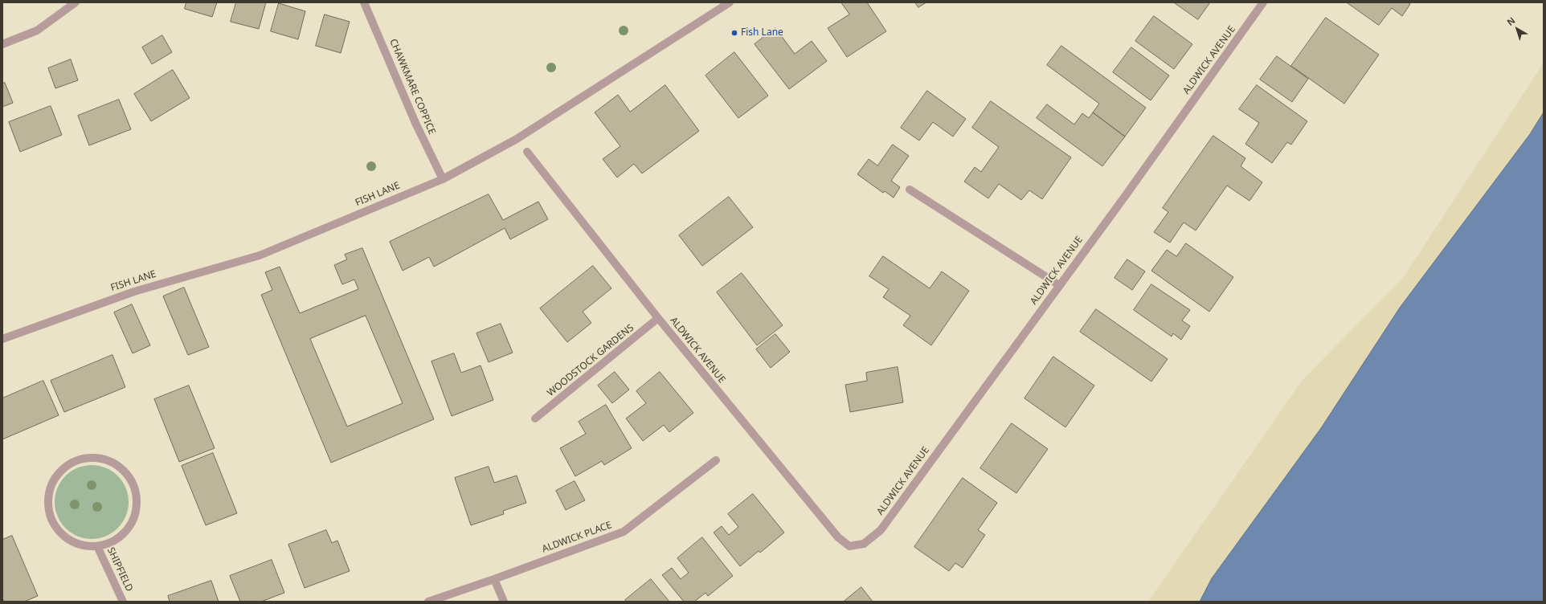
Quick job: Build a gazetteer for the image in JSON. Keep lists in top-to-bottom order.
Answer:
{
  "streets": {
    "street": [
      "ALDWICK AVENUE",
      "CHAWKMARE COPPICE",
      "FISH LANE",
      "WOODSTOCK GARDENS",
      "ALDWICK PLACE",
      "SHIPFIELD"
    ]
  },
  "crossings": [
    ["ALDWICK AVENUE", "WOODSTOCK GARDENS"],
    ["CHAWKMARE COPPICE", "FISH LANE"]
  ],
  "places": ["Fish Lane"],
  "north": "top left"
}
